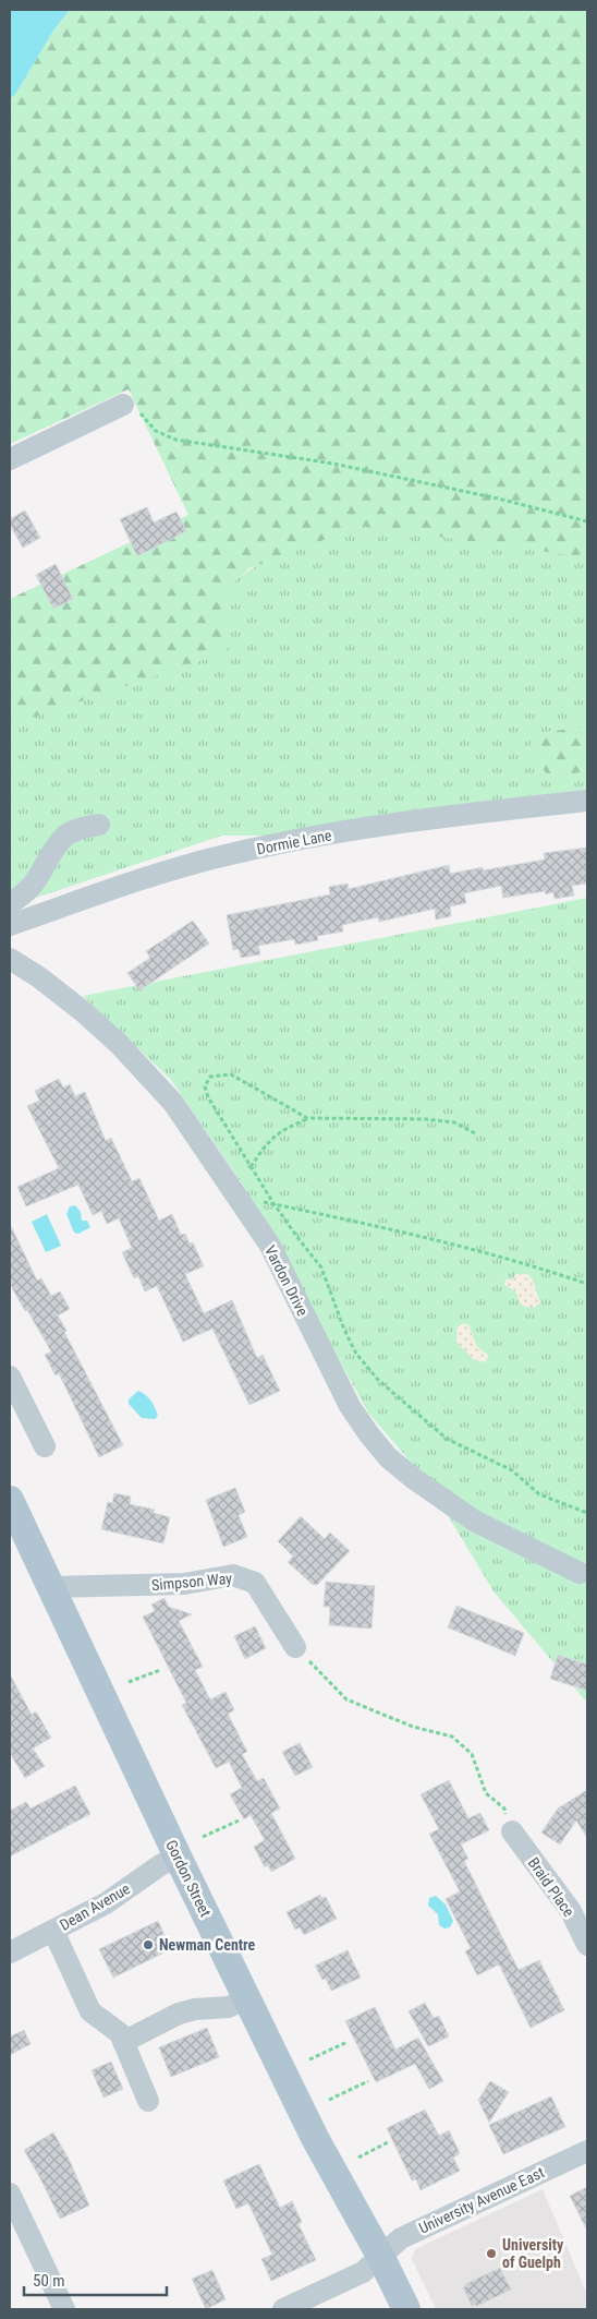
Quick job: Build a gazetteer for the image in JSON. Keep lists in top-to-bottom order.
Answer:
{
  "streets": {
    "main road": ["Gordon Street"],
    "street": [
      "Dormie Lane",
      "Vardon Drive",
      "Simpson Way",
      "Braid Place",
      "Dean Avenue",
      "University Avenue East"
    ]
  },
  "crossings": [
    ["Simpson Way", "Gordon Street"],
    ["Gordon Street", "Dean Avenue"],
    ["Gordon Street", "University Avenue East"]
  ],
  "places": ["Newman Centre", "University of Guelph"],
  "scale_bar": "50 m"
}
